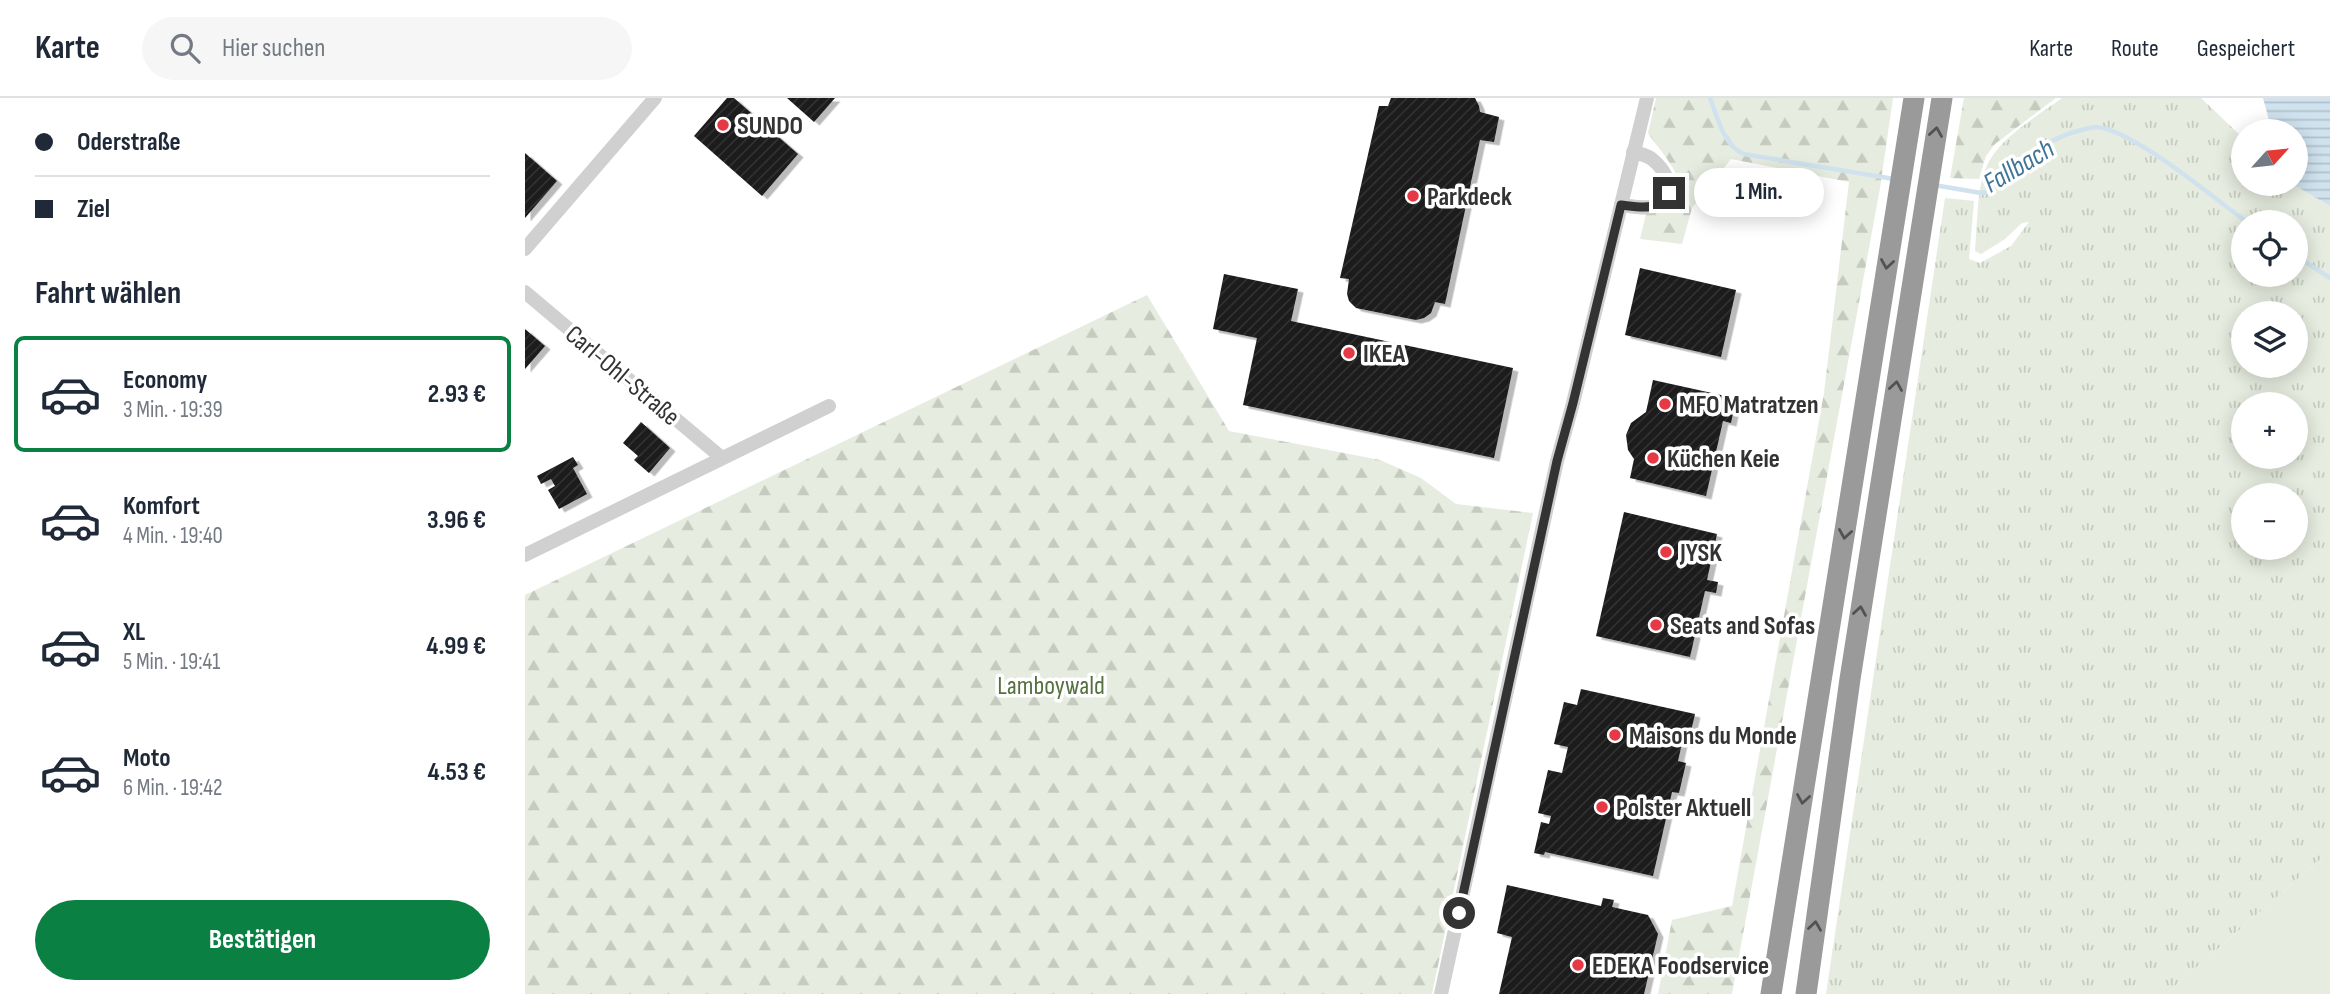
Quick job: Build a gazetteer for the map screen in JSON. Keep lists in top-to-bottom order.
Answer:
{
  "streets": {
    "street": ["Carl-Ohl-Straße"]
  },
  "water": ["Fallbach"],
  "parks": ["Lamboywald"],
  "places": [
    "SUNDO",
    "Parkdeck",
    "IKEA",
    "MFO Matratzen",
    "Küchen Keie",
    "JYSK",
    "Seats and Sofas",
    "Maisons du Monde",
    "Polster Aktuell",
    "EDEKA Foodservice"
  ],
  "north": "top right",
  "page": {
    "header": "Karte",
    "search": "Hier suchen",
    "nav": ["Karte", "Route", "Gespeichert"],
    "banner": ["Oderstraße", "Ziel"],
    "map_buttons": ["+", "−"],
    "bubble": "1 Min.",
    "heading": "Fahrt wählen",
    "list": [
      {
        "name": "Economy",
        "note": "3 Min. · 19:39",
        "value": "2.93 €"
      },
      {
        "name": "Komfort",
        "note": "4 Min. · 19:40",
        "value": "3.96 €"
      },
      {
        "name": "XL",
        "note": "5 Min. · 19:41",
        "value": "4.99 €"
      },
      {
        "name": "Moto",
        "note": "6 Min. · 19:42",
        "value": "4.53 €"
      }
    ],
    "buttons": "Bestätigen"
  }
}
